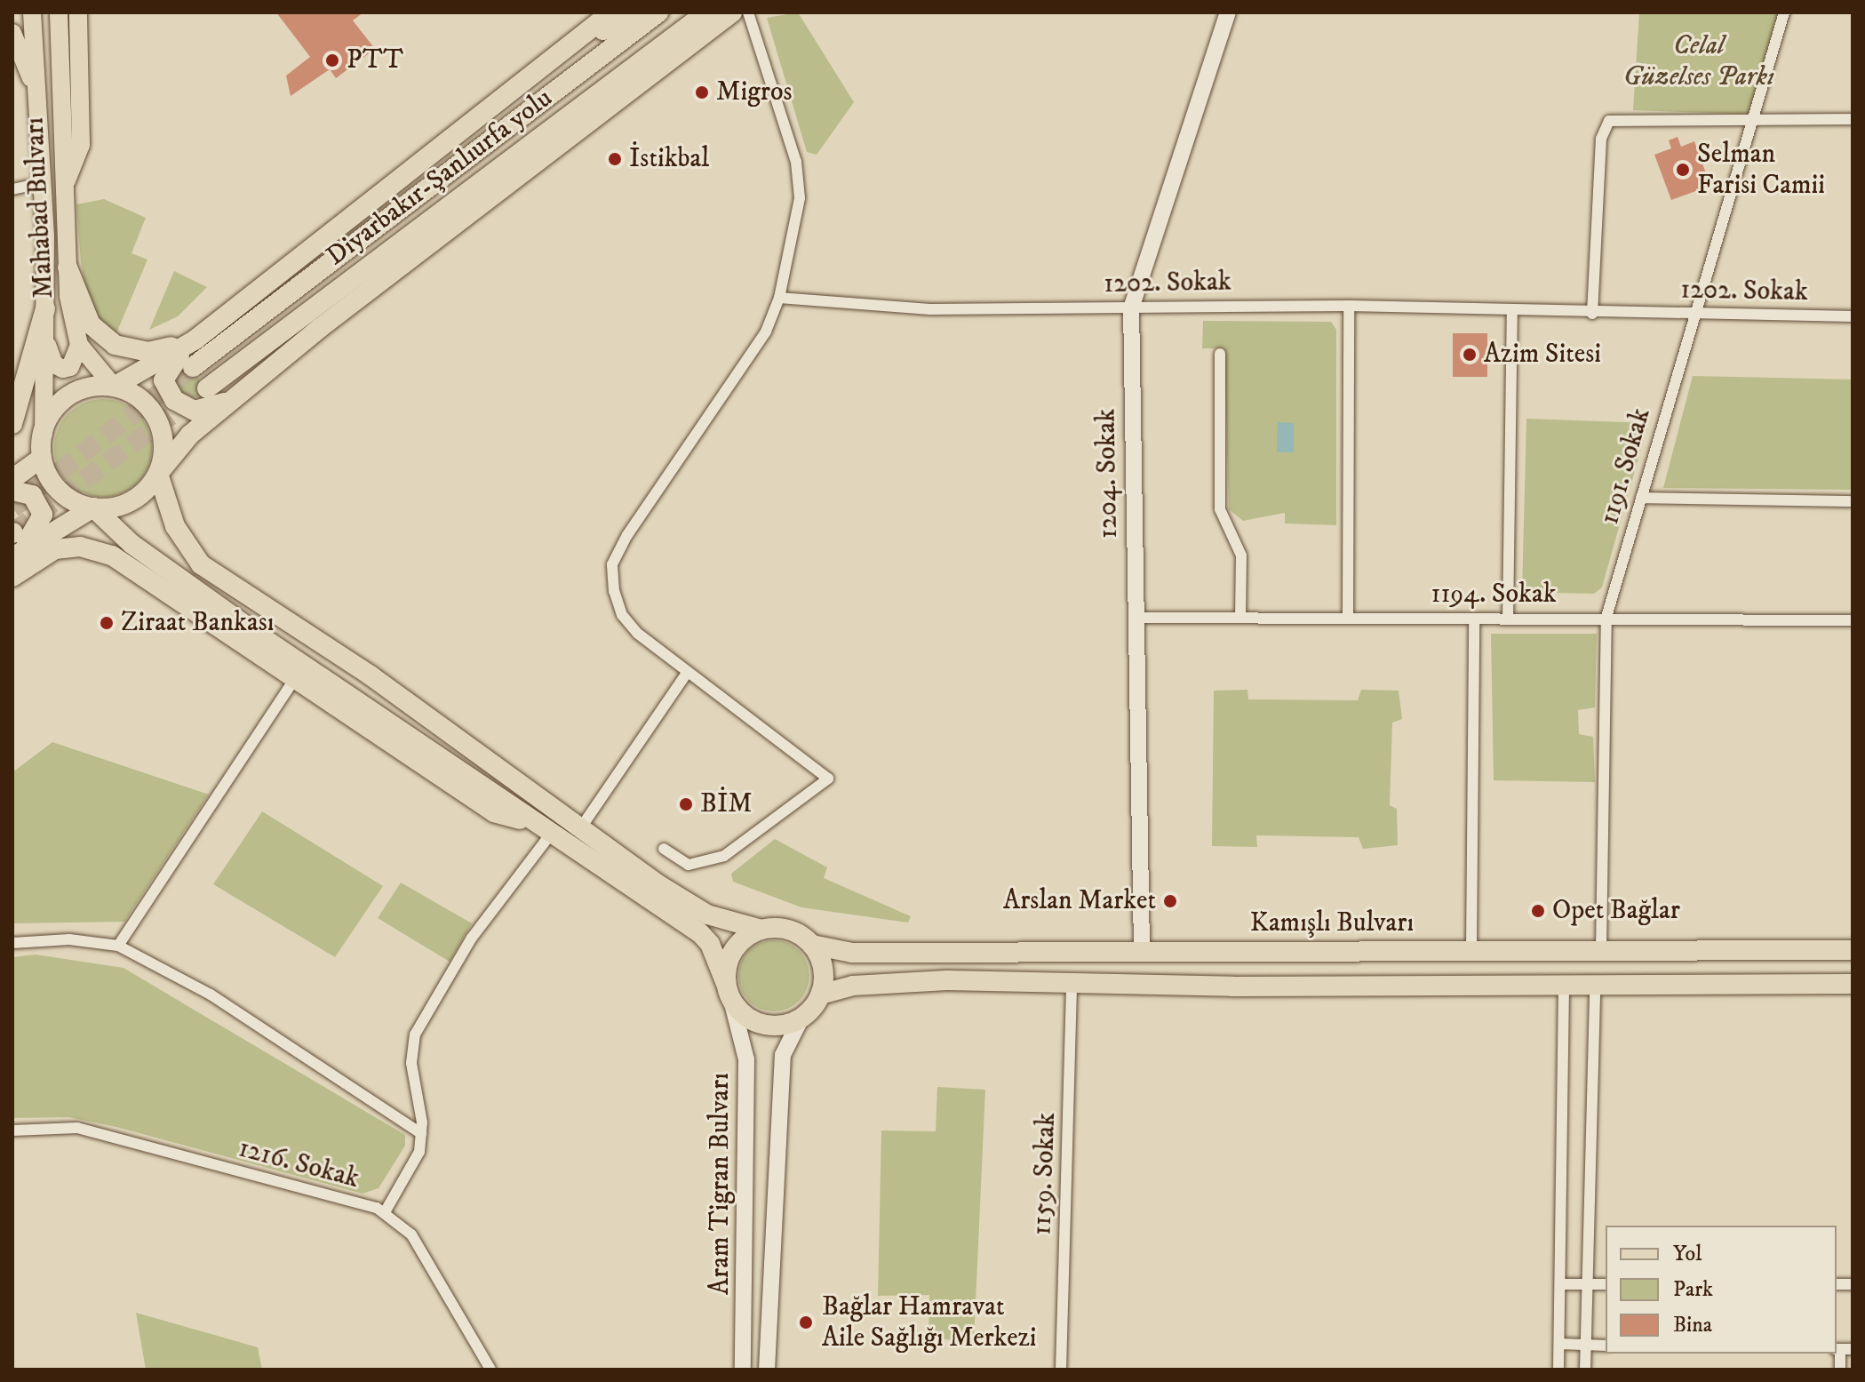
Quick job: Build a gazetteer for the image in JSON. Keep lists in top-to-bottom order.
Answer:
{
  "streets": {
    "highway": ["Diyarbakır-Şanlıurfa yolu", "Kamışlı Bulvarı"],
    "main road": ["Mahabad Bulvarı"],
    "street": [
      "1202. Sokak",
      "1191. Sokak",
      "1204. Sokak",
      "1194. Sokak",
      "1216. Sokak",
      "1159. Sokak",
      "Aram Tigran Bulvarı"
    ]
  },
  "crossings": [
    ["1202. Sokak", "1191. Sokak"],
    ["1202. Sokak", "1204. Sokak"],
    ["1191. Sokak", "1194. Sokak"],
    ["1191. Sokak", "Kamışlı Bulvarı"],
    ["1204. Sokak", "1194. Sokak"],
    ["1204. Sokak", "Kamışlı Bulvarı"],
    ["Kamışlı Bulvarı", "Aram Tigran Bulvarı"]
  ],
  "parks": ["Celal Güzelses Parkı"],
  "places": [
    "PTT",
    "Migros",
    "İstikbal",
    "Selman Farisi Camii",
    "Azim Sitesi",
    "Ziraat Bankası",
    "BİM",
    "Arslan Market",
    "Opet Bağlar",
    "Bağlar Hamravat Aile Sağlığı Merkezi"
  ],
  "legend": ["Yol", "Park", "Bina"]
}
